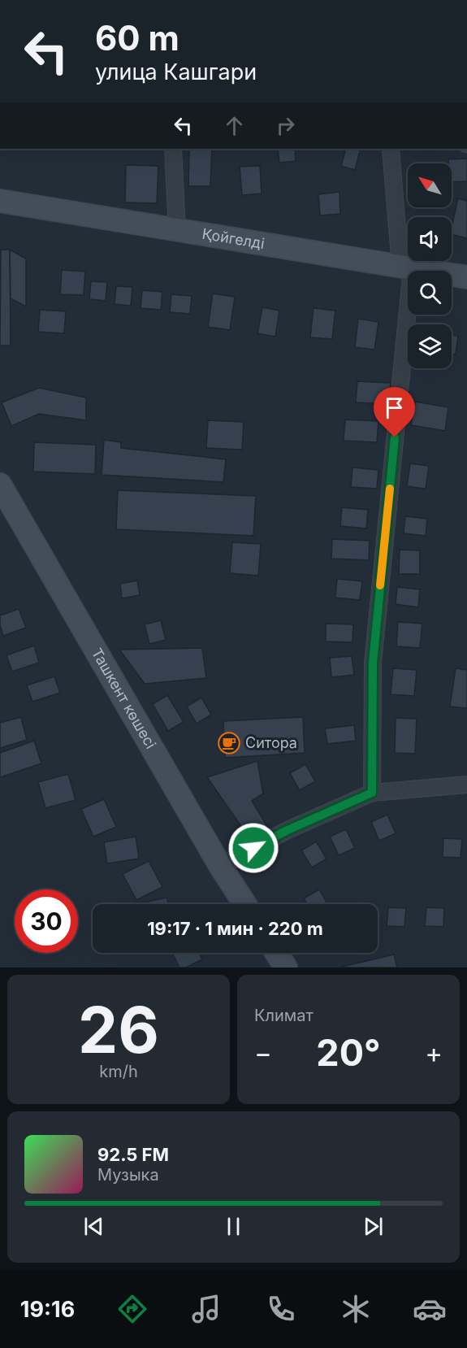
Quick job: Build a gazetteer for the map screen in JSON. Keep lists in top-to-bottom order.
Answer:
{
  "streets": {
    "main road": ["Қойгелді", "Ташкент көшесі"]
  },
  "places": {
    "cafe": ["Ситора"]
  },
  "north": "top left",
  "page": {
    "turn": ["60 m", "улица Кашгари"],
    "limit": "30",
    "trip": "19:17 · 1 мин · 220 m",
    "tile": [
      ["26", "km/h"],
      "Климат"
    ],
    "heat": ["−", "20°", "+"],
    "song": ["92.5 FM", "Музыка"],
    "tabs": "19:16"
  }
}
